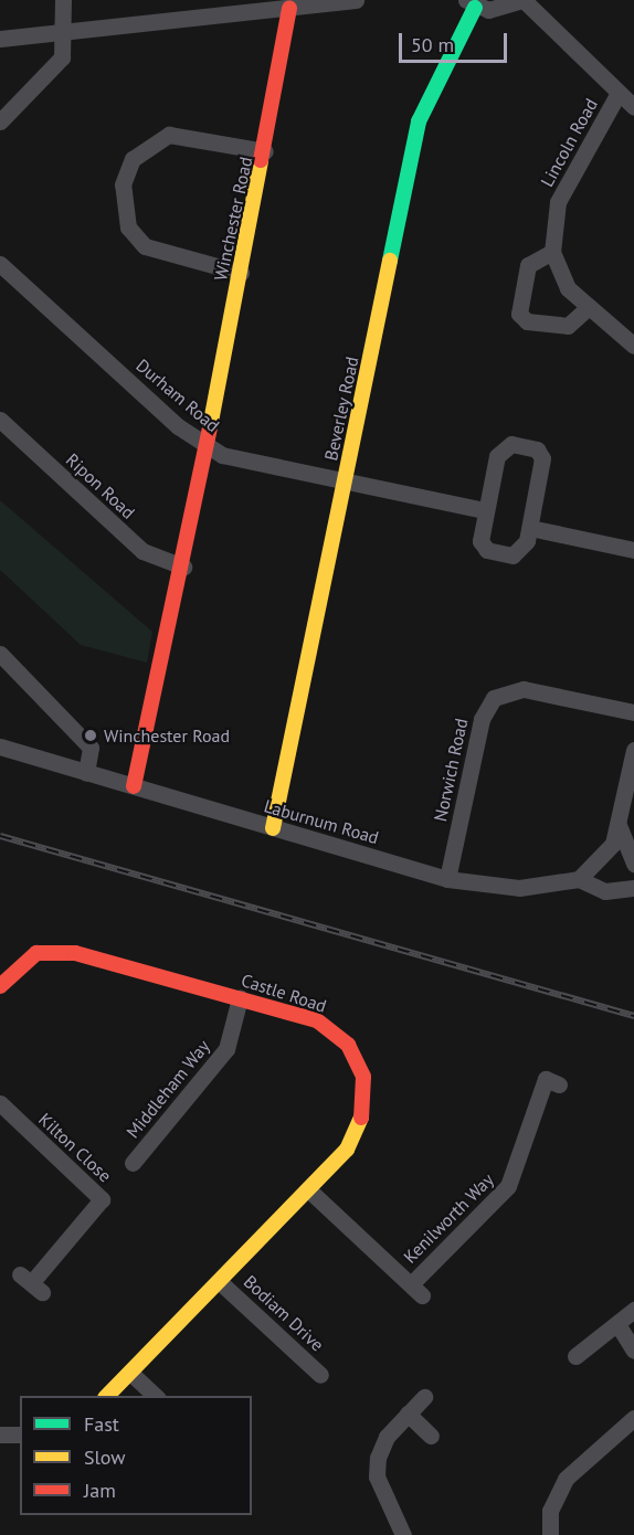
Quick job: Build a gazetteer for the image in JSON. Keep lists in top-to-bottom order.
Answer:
{
  "streets": {
    "street": [
      "Lincoln Road",
      "Winchester Road",
      "Durham Road",
      "Beverley Road",
      "Ripon Road",
      "Norwich Road",
      "Laburnum Road",
      "Castle Road",
      "Middleham Way",
      "Kilton Close",
      "Kenilworth Way",
      "Bodiam Drive"
    ]
  },
  "crossings": [
    ["Winchester Road", "Durham Road"],
    ["Winchester Road", "Ripon Road"],
    ["Winchester Road", "Laburnum Road"],
    ["Durham Road", "Beverley Road"],
    ["Beverley Road", "Laburnum Road"],
    ["Norwich Road", "Laburnum Road"],
    ["Castle Road", "Middleham Way"],
    ["Castle Road", "Kenilworth Way"],
    ["Castle Road", "Bodiam Drive"]
  ],
  "places": ["Winchester Road"],
  "legend": ["Fast", "Slow", "Jam"],
  "scale_bar": "50 m"
}
